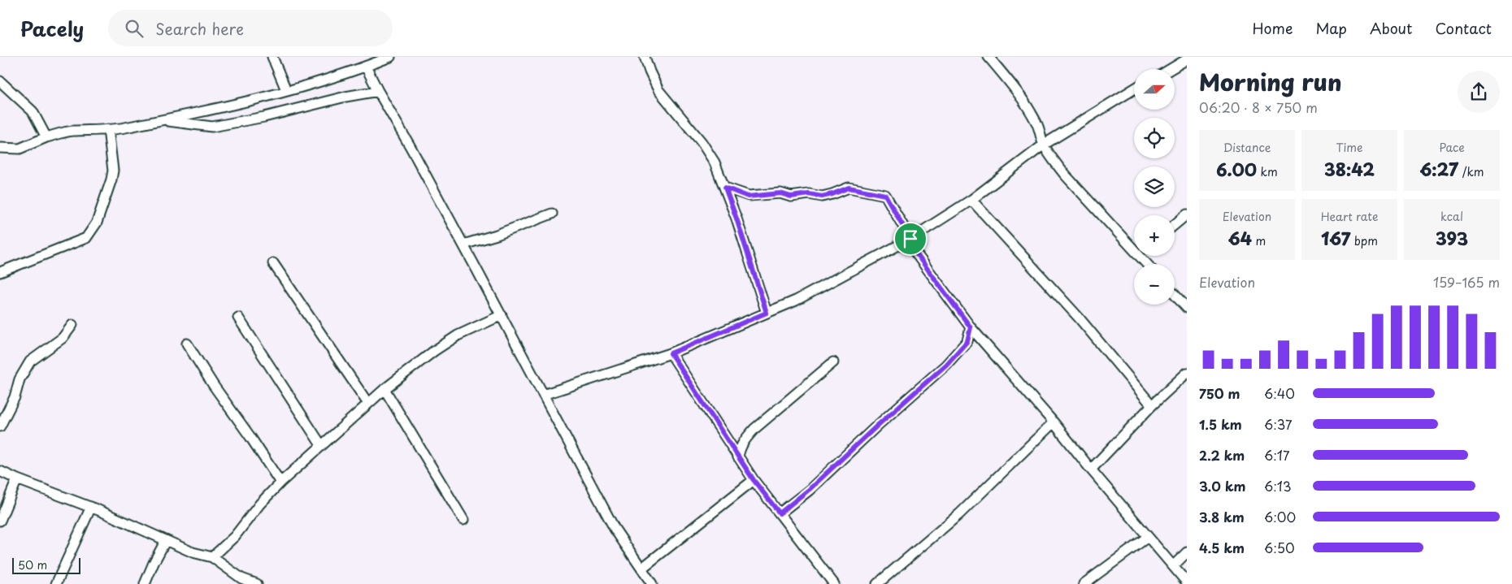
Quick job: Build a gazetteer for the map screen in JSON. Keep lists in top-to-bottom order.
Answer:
{
  "scale_bar": "50 m",
  "north": "right",
  "page": {
    "header": "Pacely",
    "search": "Search here",
    "nav": [
      "Home",
      "Map",
      "About",
      "Contact"
    ],
    "heading": ["Morning run", "06:20 · 8 × 750 m"],
    "map_buttons": ["+", "−"],
    "stats": [
      ["Distance", "6.00 km"],
      ["Time", "38:42"],
      ["Pace", "6:27 /km"],
      ["Elevation", "64 m"],
      ["Heart rate", "167 bpm"],
      ["kcal", "393"]
    ],
    "chart": ["Elevation", "159–165 m"],
    "list": [
      {
        "name": "750 m",
        "note": "6:40"
      },
      {
        "name": "1.5 km",
        "note": "6:37"
      },
      {
        "name": "2.2 km",
        "note": "6:17"
      },
      {
        "name": "3.0 km",
        "note": "6:13"
      },
      {
        "name": "3.8 km",
        "note": "6:00"
      },
      {
        "name": "4.5 km",
        "note": "6:50"
      }
    ],
    "scale": "50 m"
  }
}
